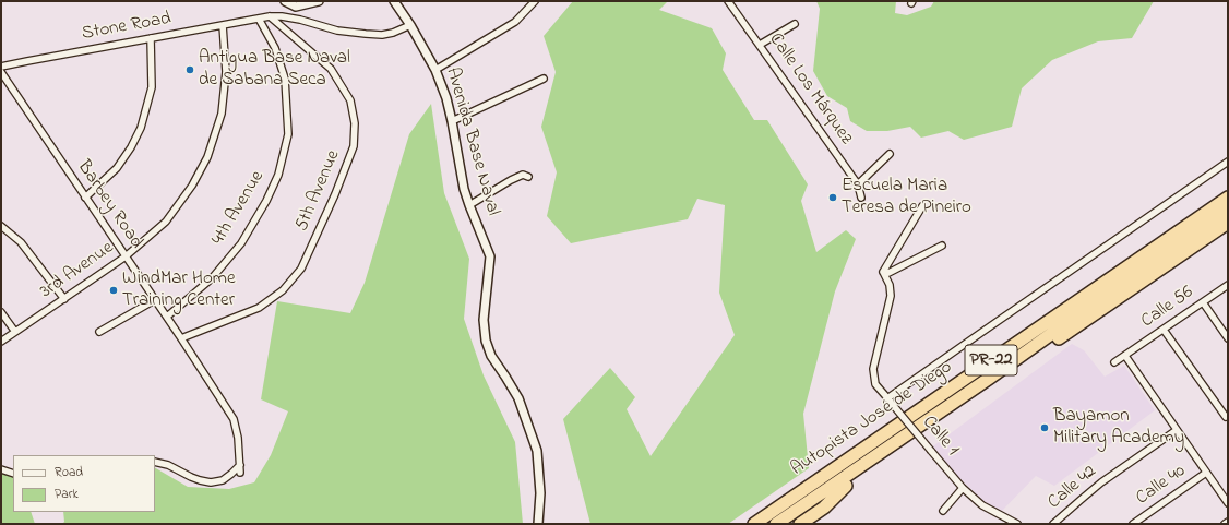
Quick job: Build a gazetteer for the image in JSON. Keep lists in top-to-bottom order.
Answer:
{
  "streets": {
    "highway": ["PR-22", "Autopista José de Diego"],
    "street": [
      "Stone Road",
      "Calle Los Márquez",
      "Avenida Base Naval",
      "5th Avenue",
      "Barbey Road",
      "4th Avenue",
      "3rd Avenue",
      "Calle 56",
      "Calle 1",
      "Calle 40",
      "Calle 42"
    ]
  },
  "crossings": [
    ["Stone Road", "Avenida Base Naval"],
    ["Stone Road", "5th Avenue"],
    ["Stone Road", "4th Avenue"],
    ["Stone Road", "3rd Avenue"],
    ["5th Avenue", "Barbey Road"],
    ["Barbey Road", "4th Avenue"],
    ["Barbey Road", "3rd Avenue"]
  ],
  "places": [
    "Antigua Base Naval de Sabana Seca",
    "Escuela Maria Teresa de Pineiro",
    "WindMar Home Training Center",
    "Bayamon Military Academy"
  ],
  "legend": ["Road", "Park"]
}
